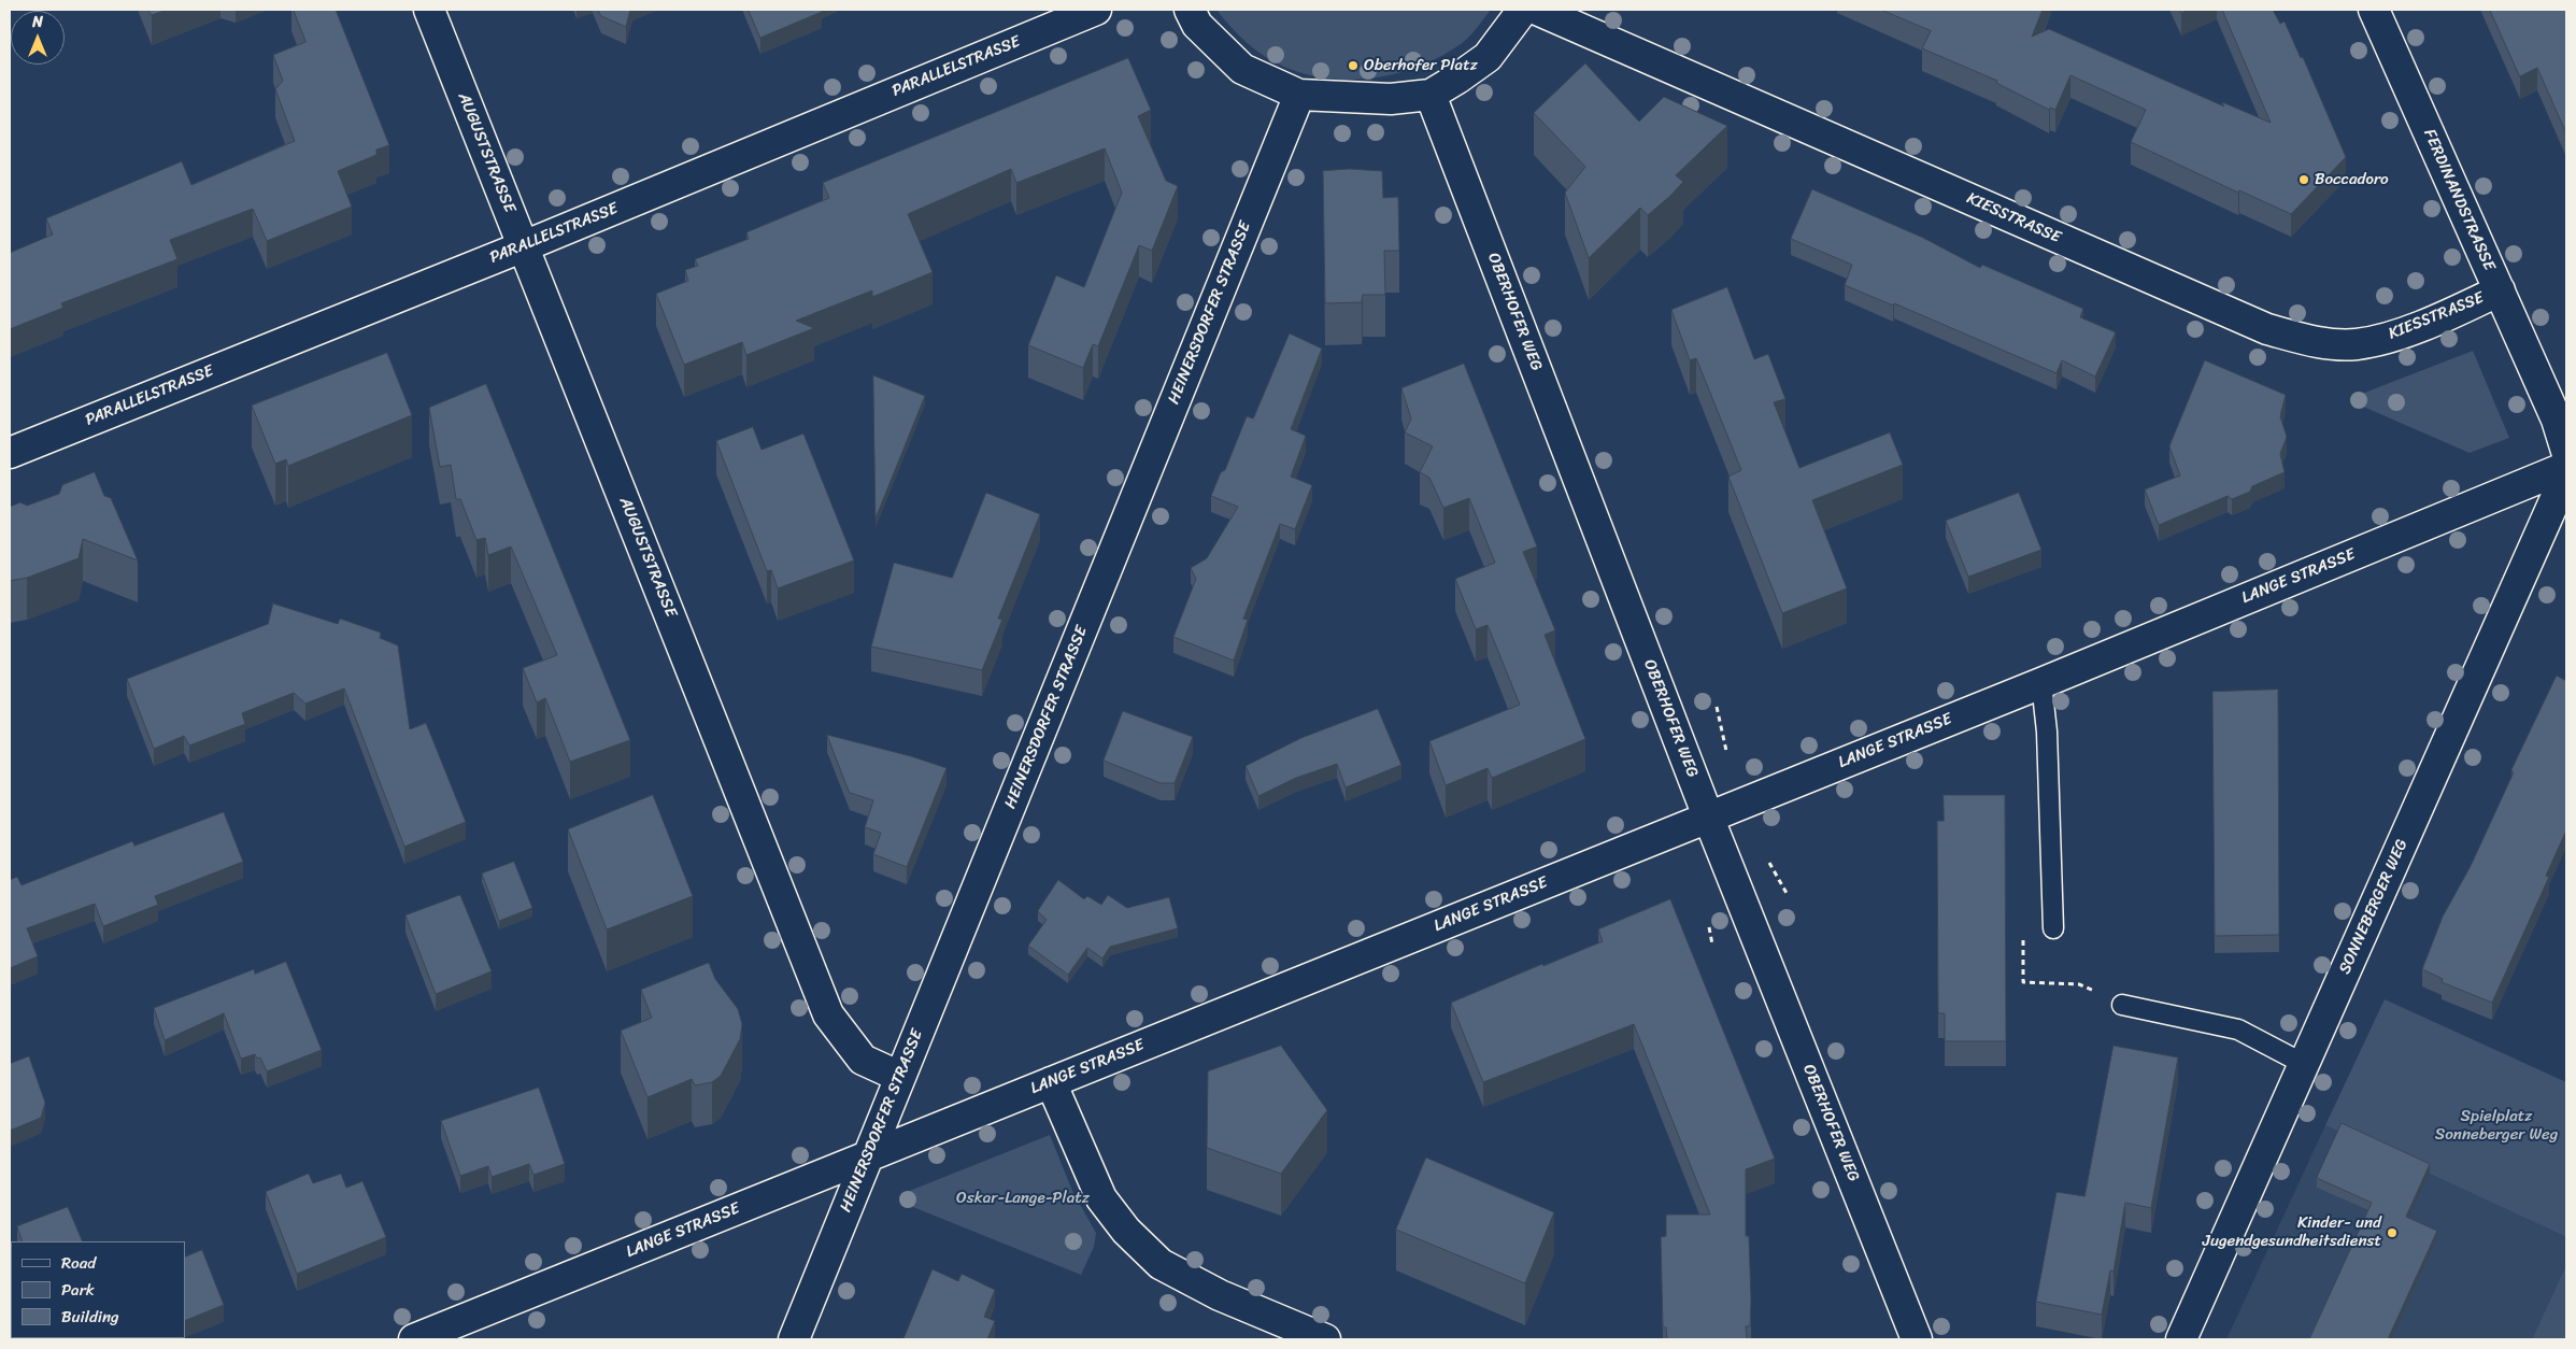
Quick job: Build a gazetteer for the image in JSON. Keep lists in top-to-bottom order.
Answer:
{
  "streets": {
    "street": [
      "PARALLELSTRASSE",
      "AUGUSTSTRASSE",
      "FERDINANDSTRASSE",
      "KIESSTRASSE",
      "OBERHOFER WEG",
      "HEINERSDORFER STRASSE",
      "LANGE STRASSE",
      "SONNEBERGER WEG"
    ]
  },
  "crossings": [
    ["PARALLELSTRASSE", "AUGUSTSTRASSE"],
    ["AUGUSTSTRASSE", "HEINERSDORFER STRASSE"],
    ["FERDINANDSTRASSE", "KIESSTRASSE"],
    ["OBERHOFER WEG", "LANGE STRASSE"],
    ["HEINERSDORFER STRASSE", "LANGE STRASSE"]
  ],
  "parks": ["Spielplatz Sonneberger Weg", "Oskar-Lange-Platz"],
  "places": ["Oberhofer Platz", "Boccadoro", "Kinder- und Jugendgesundheitsdienst"],
  "legend": ["Road", "Park", "Building"],
  "north": "top"
}
